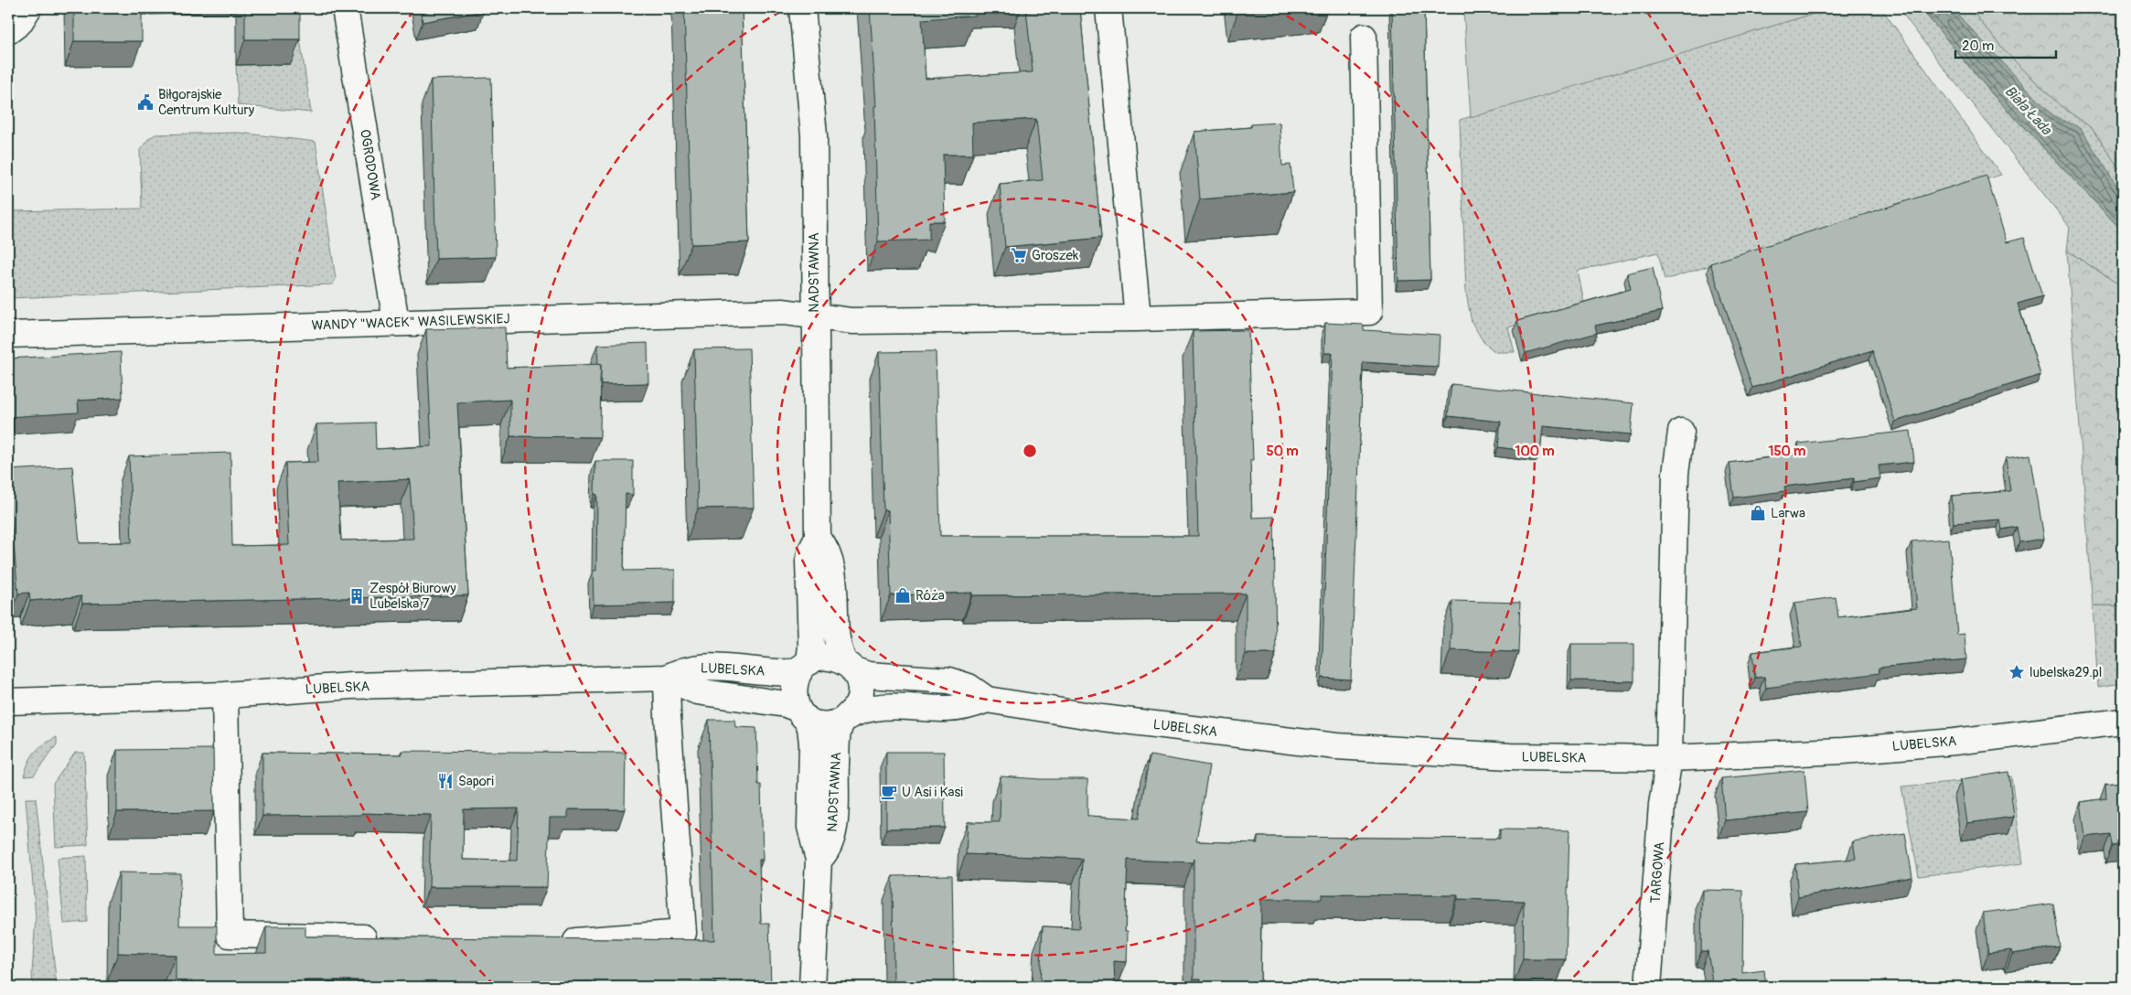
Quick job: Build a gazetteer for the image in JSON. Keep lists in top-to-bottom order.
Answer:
{
  "streets": {
    "street": [
      "OGRODOWA",
      "NADSTAWNA",
      "WANDY \"WACEK\" WASILEWSKIEJ",
      "LUBELSKA",
      "TARGOWA"
    ]
  },
  "crossings": [
    ["OGRODOWA", "WANDY \"WACEK\" WASILEWSKIEJ"],
    ["NADSTAWNA", "WANDY \"WACEK\" WASILEWSKIEJ"],
    ["NADSTAWNA", "LUBELSKA"],
    ["LUBELSKA", "TARGOWA"]
  ],
  "water": ["Biała Łada"],
  "places": {
    "public building": ["Biłgorajskie Centrum Kultury"],
    "supermarket": ["Groszek"],
    "shop": ["Larwa", "Róża"],
    "building": ["Zespół Biurowy Lubelska 7"],
    "place": ["lubelska29.pl"],
    "restaurant": ["Sapori"],
    "cafe": ["U Asi i Kasi"]
  },
  "scale_bar": "20 m",
  "rings": ["50 m", "100 m", "150 m"]
}
